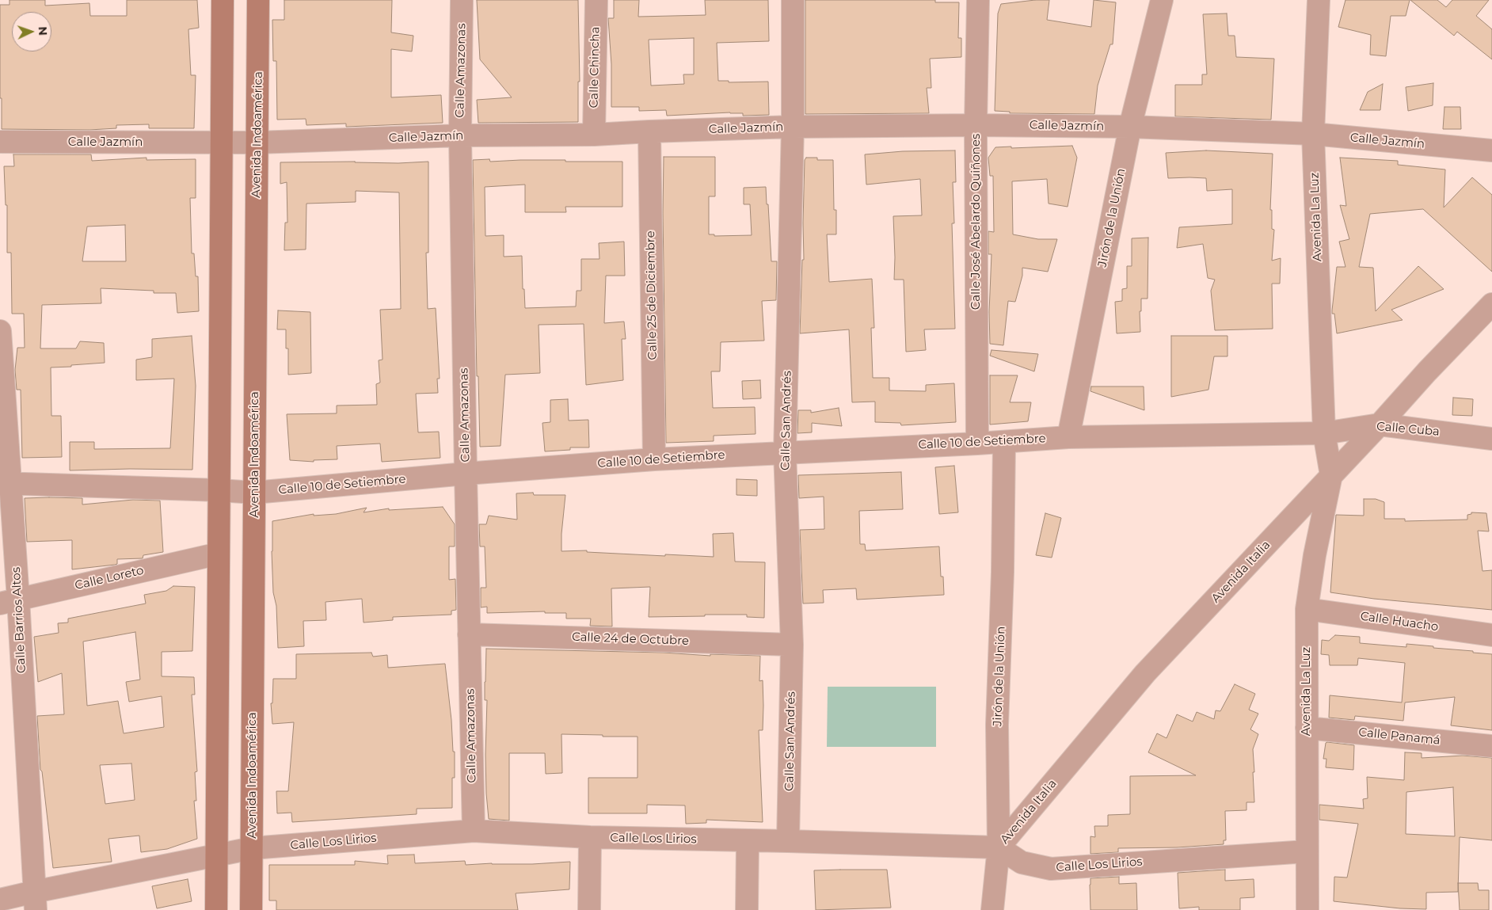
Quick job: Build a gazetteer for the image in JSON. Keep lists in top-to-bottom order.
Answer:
{
  "streets": {
    "street": [
      "Calle Chincha",
      "Calle Amazonas",
      "Calle Jazmín",
      "Avenida Indoamérica",
      "Avenida La Luz",
      "Jirón de la Unión",
      "Calle José Abelardo Quiñones",
      "Calle 25 de Diciembre",
      "Calle San Andrés",
      "Calle Cuba",
      "Calle 10 de Setiembre",
      "Avenida Italia",
      "Calle Loreto",
      "Calle Barrios Altos",
      "Calle Huacho",
      "Calle 24 de Octubre",
      "Calle Panamá",
      "Calle Los Lirios"
    ]
  },
  "crossings": [
    ["Calle Chincha", "Calle Jazmín"],
    ["Calle Amazonas", "Calle Jazmín"],
    ["Calle Amazonas", "Calle 10 de Setiembre"],
    ["Calle Amazonas", "Calle 24 de Octubre"],
    ["Calle Amazonas", "Calle Los Lirios"],
    ["Calle Jazmín", "Avenida Indoamérica"],
    ["Calle Jazmín", "Avenida La Luz"],
    ["Calle Jazmín", "Jirón de la Unión"],
    ["Calle Jazmín", "Calle José Abelardo Quiñones"],
    ["Calle Jazmín", "Calle 25 de Diciembre"],
    ["Calle Jazmín", "Calle San Andrés"],
    ["Avenida Indoamérica", "Calle 10 de Setiembre"],
    ["Avenida Indoamérica", "Calle Los Lirios"],
    ["Avenida La Luz", "Calle Cuba"],
    ["Avenida La Luz", "Calle 10 de Setiembre"],
    ["Avenida La Luz", "Avenida Italia"],
    ["Avenida La Luz", "Calle Huacho"],
    ["Avenida La Luz", "Calle Panamá"],
    ["Avenida La Luz", "Calle Los Lirios"],
    ["Jirón de la Unión", "Calle 10 de Setiembre"],
    ["Jirón de la Unión", "Avenida Italia"],
    ["Jirón de la Unión", "Calle Los Lirios"],
    ["Calle José Abelardo Quiñones", "Calle 10 de Setiembre"],
    ["Calle 25 de Diciembre", "Calle 10 de Setiembre"],
    ["Calle San Andrés", "Calle 10 de Setiembre"],
    ["Calle San Andrés", "Calle 24 de Octubre"],
    ["Calle San Andrés", "Calle Los Lirios"],
    ["Calle Cuba", "Calle 10 de Setiembre"],
    ["Calle Cuba", "Avenida Italia"],
    ["Calle 10 de Setiembre", "Calle Barrios Altos"],
    ["Avenida Italia", "Calle Los Lirios"],
    ["Calle Loreto", "Calle Barrios Altos"],
    ["Calle Barrios Altos", "Calle Los Lirios"]
  ],
  "north": "right"
}
